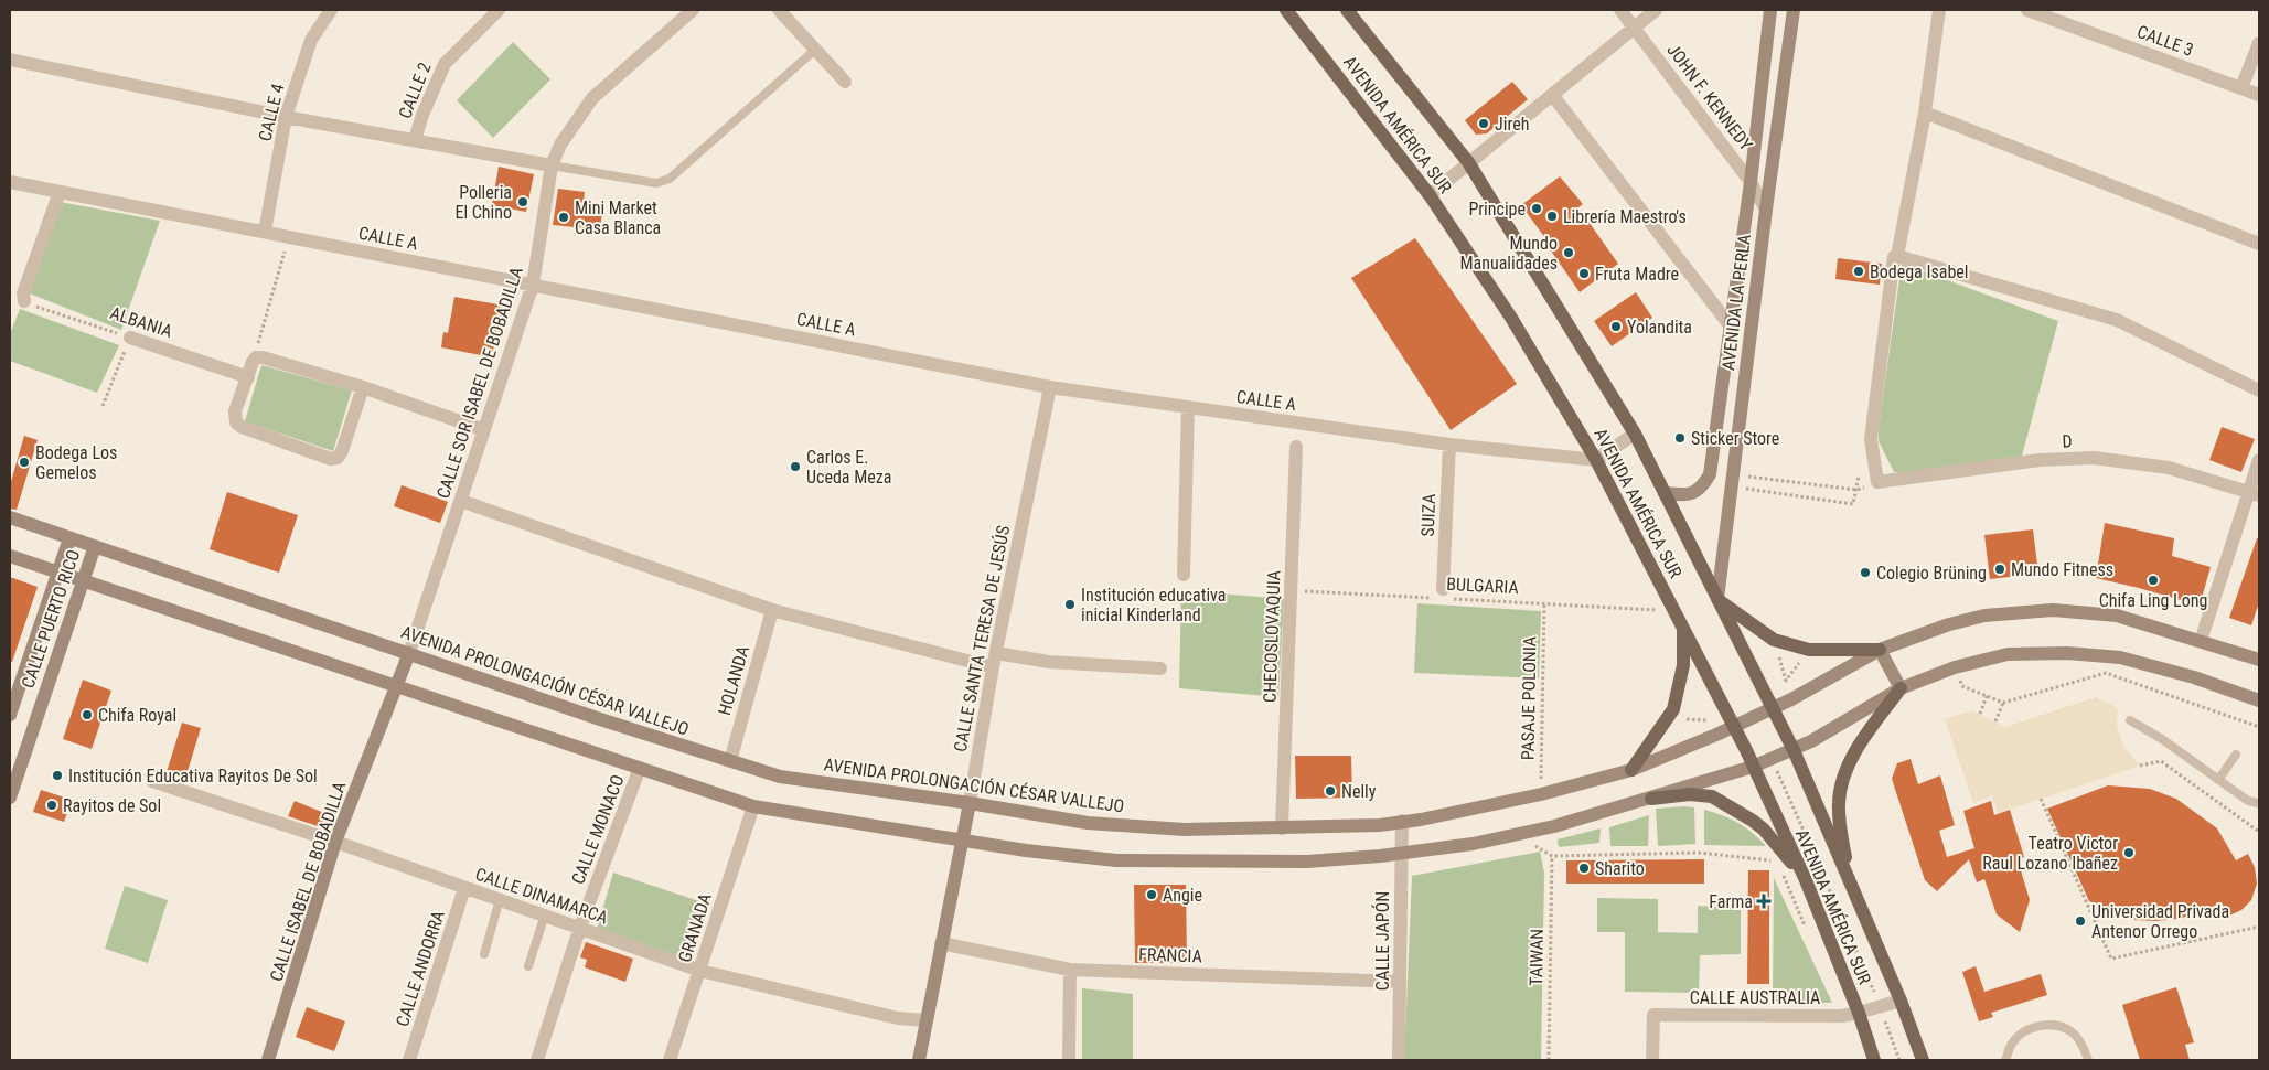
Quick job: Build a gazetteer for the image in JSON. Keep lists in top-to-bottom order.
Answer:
{
  "streets": {
    "main road": [
      "AVENIDA AMÉRICA SUR",
      "AVENIDA LA PERLA",
      "CALLE PUERTO RICO",
      "CALLE SANTA TERESA DE JESÚS",
      "AVENIDA PROLONGACIÓN CÉSAR VALLEJO",
      "CALLE ISABEL DE BOBADILLA"
    ],
    "street": [
      "CALLE 3",
      "CALLE 2",
      "JOHN F. KENNEDY",
      "CALLE 4",
      "CALLE A",
      "ALBANIA",
      "CALLE SOR ISABEL DE BOBADILLA",
      "D",
      "SUIZA",
      "CHECOSLOVAQUIA",
      "HOLANDA",
      "CALLE MONACO",
      "CALLE DINAMARCA",
      "GRANADA",
      "CALLE JAPÓN",
      "FRANCIA",
      "CALLE ANDORRA",
      "CALLE AUSTRALIA"
    ],
    "path": ["BULGARIA", "PASAJE POLONIA", "TAIWAN"]
  },
  "crossings": [
    ["JOHN F. KENNEDY", "AVENIDA LA PERLA"],
    ["CALLE 4", "CALLE A"],
    ["AVENIDA AMÉRICA SUR", "CALLE A"],
    ["AVENIDA AMÉRICA SUR", "AVENIDA LA PERLA"],
    ["AVENIDA AMÉRICA SUR", "BULGARIA"],
    ["AVENIDA AMÉRICA SUR", "AVENIDA PROLONGACIÓN CÉSAR VALLEJO"],
    ["AVENIDA AMÉRICA SUR", "CALLE AUSTRALIA"],
    ["CALLE A", "CALLE SOR ISABEL DE BOBADILLA"],
    ["CALLE A", "SUIZA"],
    ["CALLE A", "CALLE SANTA TERESA DE JESÚS"],
    ["CALLE SOR ISABEL DE BOBADILLA", "AVENIDA PROLONGACIÓN CÉSAR VALLEJO"],
    ["CALLE SOR ISABEL DE BOBADILLA", "CALLE ISABEL DE BOBADILLA"],
    ["SUIZA", "BULGARIA"],
    ["BULGARIA", "CHECOSLOVAQUIA"],
    ["BULGARIA", "PASAJE POLONIA"],
    ["CALLE PUERTO RICO", "AVENIDA PROLONGACIÓN CÉSAR VALLEJO"],
    ["CHECOSLOVAQUIA", "AVENIDA PROLONGACIÓN CÉSAR VALLEJO"],
    ["CALLE SANTA TERESA DE JESÚS", "AVENIDA PROLONGACIÓN CÉSAR VALLEJO"],
    ["CALLE SANTA TERESA DE JESÚS", "CALLE DINAMARCA"],
    ["CALLE SANTA TERESA DE JESÚS", "FRANCIA"],
    ["AVENIDA PROLONGACIÓN CÉSAR VALLEJO", "HOLANDA"],
    ["AVENIDA PROLONGACIÓN CÉSAR VALLEJO", "PASAJE POLONIA"],
    ["AVENIDA PROLONGACIÓN CÉSAR VALLEJO", "CALLE ISABEL DE BOBADILLA"],
    ["AVENIDA PROLONGACIÓN CÉSAR VALLEJO", "CALLE JAPÓN"],
    ["CALLE MONACO", "CALLE DINAMARCA"],
    ["CALLE ISABEL DE BOBADILLA", "CALLE DINAMARCA"],
    ["CALLE DINAMARCA", "GRANADA"],
    ["CALLE DINAMARCA", "CALLE ANDORRA"],
    ["CALLE JAPÓN", "FRANCIA"]
  ],
  "places": {
    "other": [
      "Jireh",
      "Polleria El Chino",
      "Principe",
      "Librería Maestro's",
      "Mini Market Casa Blanca",
      "Mundo Manualidades",
      "Bodega Isabel",
      "Fruta Madre",
      "Yolandita",
      "Sticker Store",
      "Bodega Los Gemelos",
      "Carlos E. Uceda Meza",
      "Mundo Fitness",
      "Colegio Brüning",
      "Chifa Ling Long",
      "Institución educativa inicial Kinderland",
      "Chifa Royal",
      "Institución Educativa Rayitos De Sol",
      "Nelly",
      "Rayitos de Sol",
      "Teatro Victor Raul Lozano Ibañez",
      "Sharito",
      "Angie",
      "Universidad Privada Antenor Orrego"
    ],
    "health": ["Farma"]
  }
}
